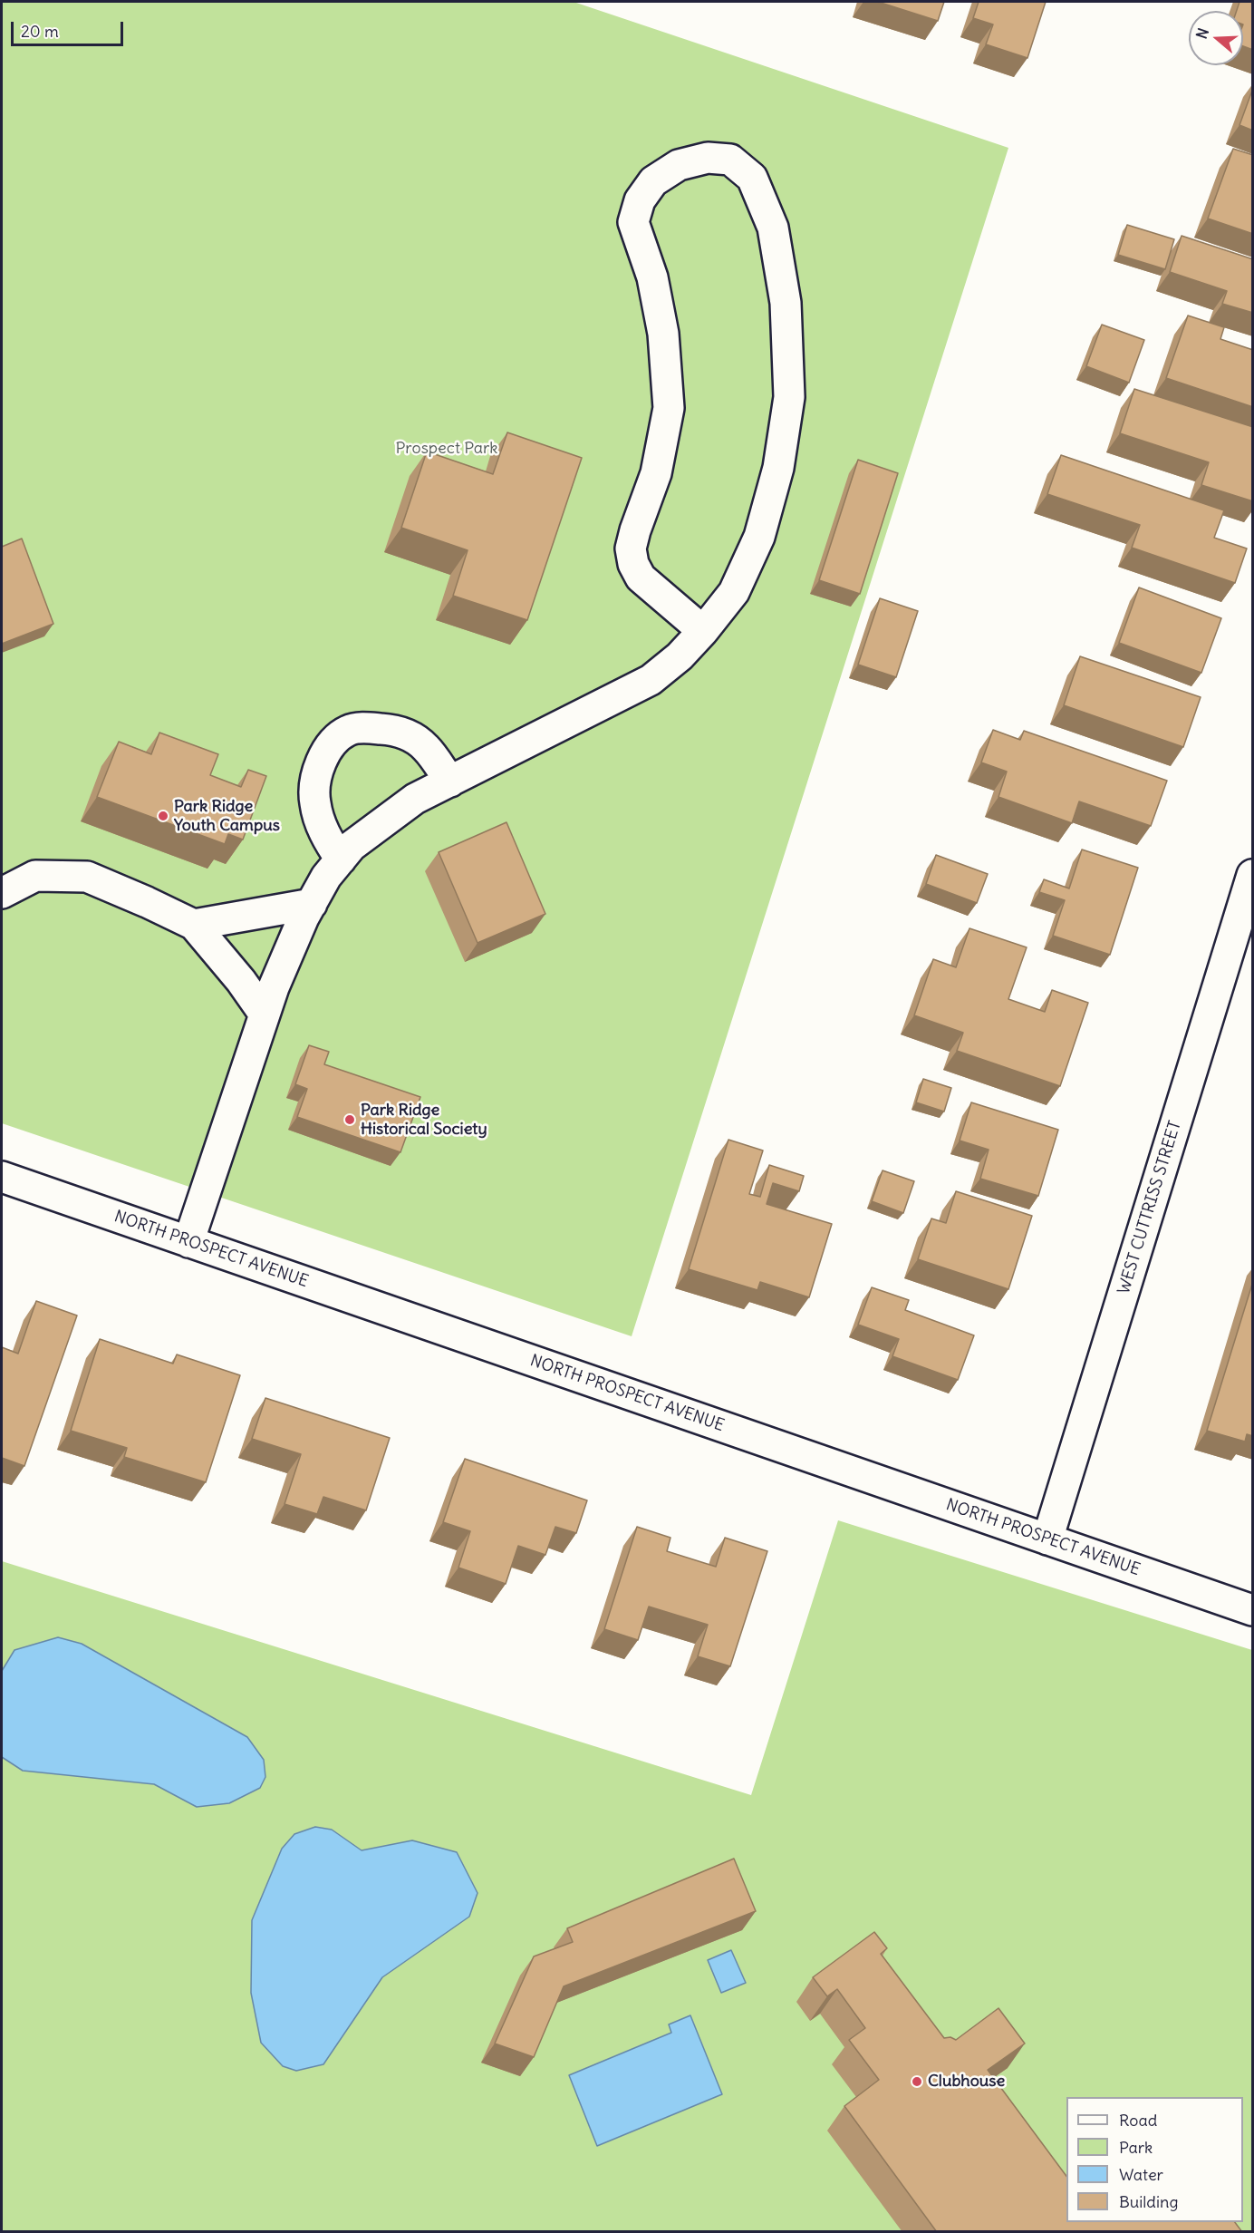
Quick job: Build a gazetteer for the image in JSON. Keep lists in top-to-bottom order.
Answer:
{
  "streets": {
    "street": ["WEST CUTTRISS STREET", "NORTH PROSPECT AVENUE"]
  },
  "crossings": [
    ["WEST CUTTRISS STREET", "NORTH PROSPECT AVENUE"]
  ],
  "parks": ["Prospect Park"],
  "places": ["Park Ridge Youth Campus", "Park Ridge Historical Society", "Clubhouse"],
  "legend": [
    "Road",
    "Park",
    "Water",
    "Building"
  ],
  "scale_bar": "20 m",
  "north": "left"
}
